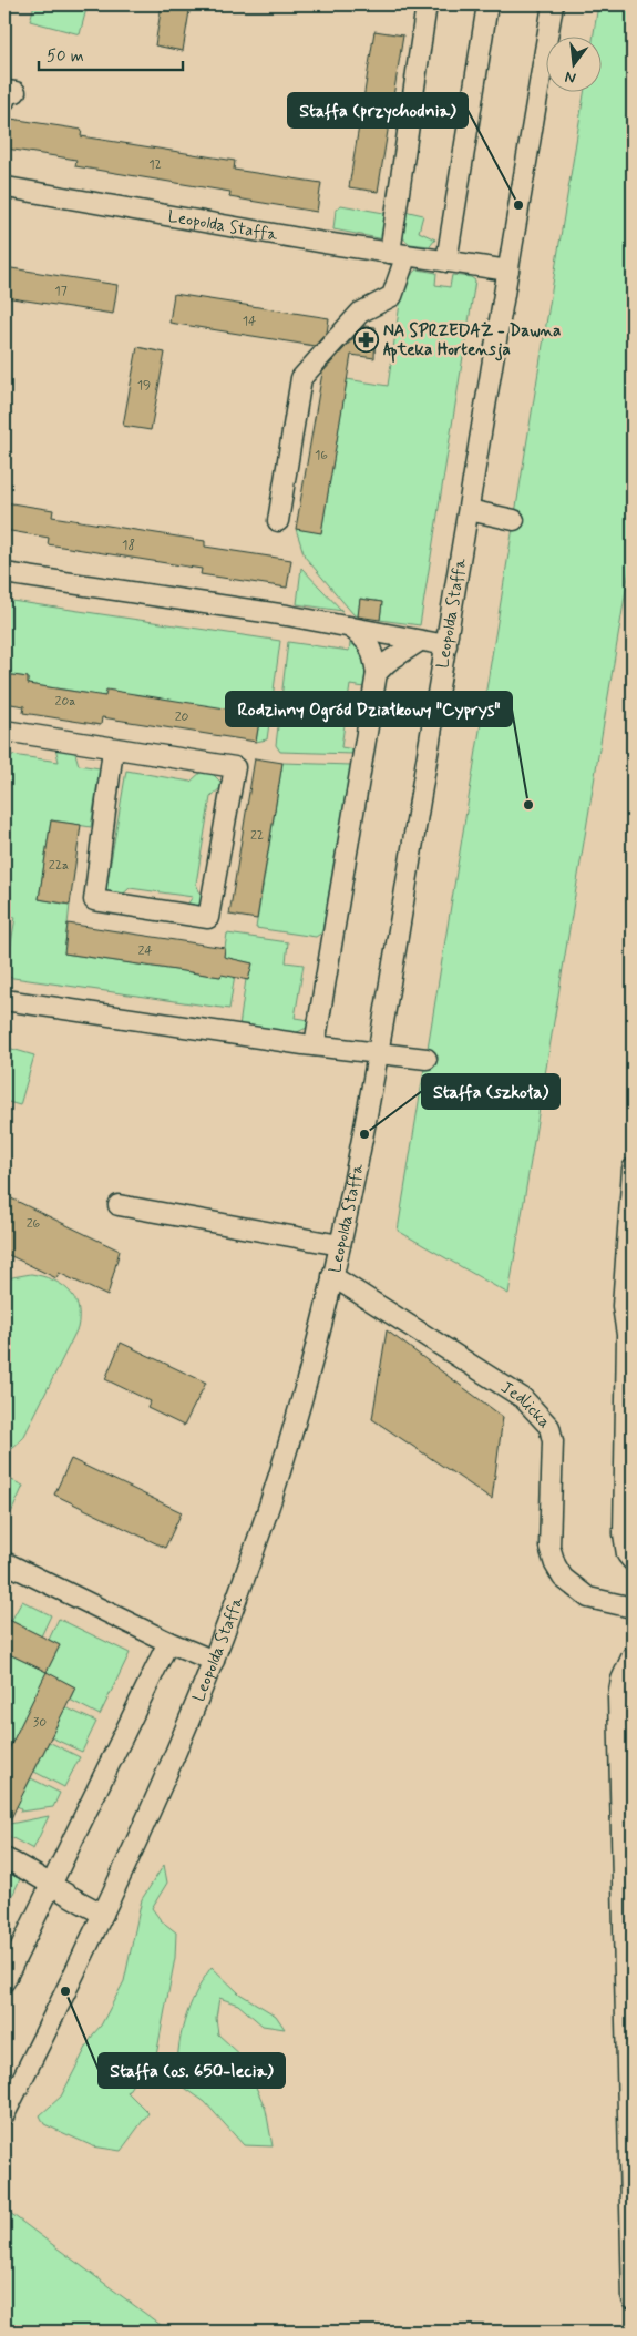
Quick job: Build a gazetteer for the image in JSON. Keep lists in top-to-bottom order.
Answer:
{
  "streets": {
    "street": ["Leopolda Staffa", "Jedlicka"]
  },
  "crossings": [
    ["Leopolda Staffa", "Jedlicka"]
  ],
  "places": {
    "other": [
      "Staffa (przychodnia)",
      "Rodzinny Ogród Działkowy \"Cyprys\"",
      "Staffa (szkoła)",
      "Staffa (os. 650-lecia)"
    ],
    "pharmacy": ["NA SPRZEDAŻ - Dawna Apteka Hortensja"]
  },
  "house_numbers": [
    "12",
    "17",
    "14",
    "19",
    "16",
    "18",
    "20a",
    "20",
    "22",
    "22a",
    "24",
    "26",
    "30"
  ],
  "scale_bar": "50 m",
  "north": "bottom"
}
